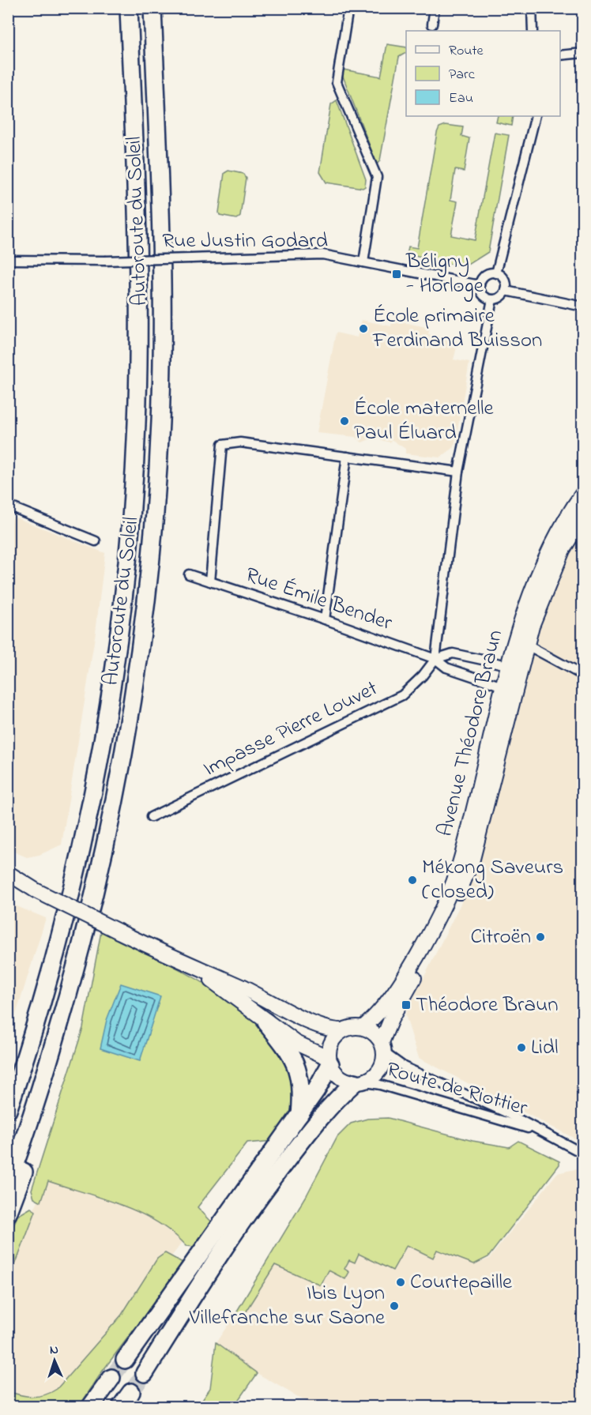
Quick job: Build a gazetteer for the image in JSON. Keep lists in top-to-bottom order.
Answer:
{
  "streets": {
    "highway": ["Autoroute du Soleil"],
    "main road": ["Avenue Théodore Braun"],
    "street": [
      "Rue Justin Godard",
      "Rue Émile Bender",
      "Impasse Pierre Louvet",
      "Route de Riottier"
    ]
  },
  "crossings": [
    ["Rue Émile Bender", "Impasse Pierre Louvet"],
    ["Rue Émile Bender", "Avenue Théodore Braun"],
    ["Avenue Théodore Braun", "Route de Riottier"]
  ],
  "places": {
    "transit": ["Béligny - Horloge", "Théodore Braun"],
    "other": [
      "École primaire Ferdinand Buisson",
      "École maternelle Paul Éluard",
      "Mékong Saveurs (closed)",
      "Citroën",
      "Lidl",
      "Courtepaille",
      "Ibis Lyon Villefranche sur Saone"
    ]
  },
  "legend": ["Route", "Parc", "Eau"],
  "north": "top"
}
